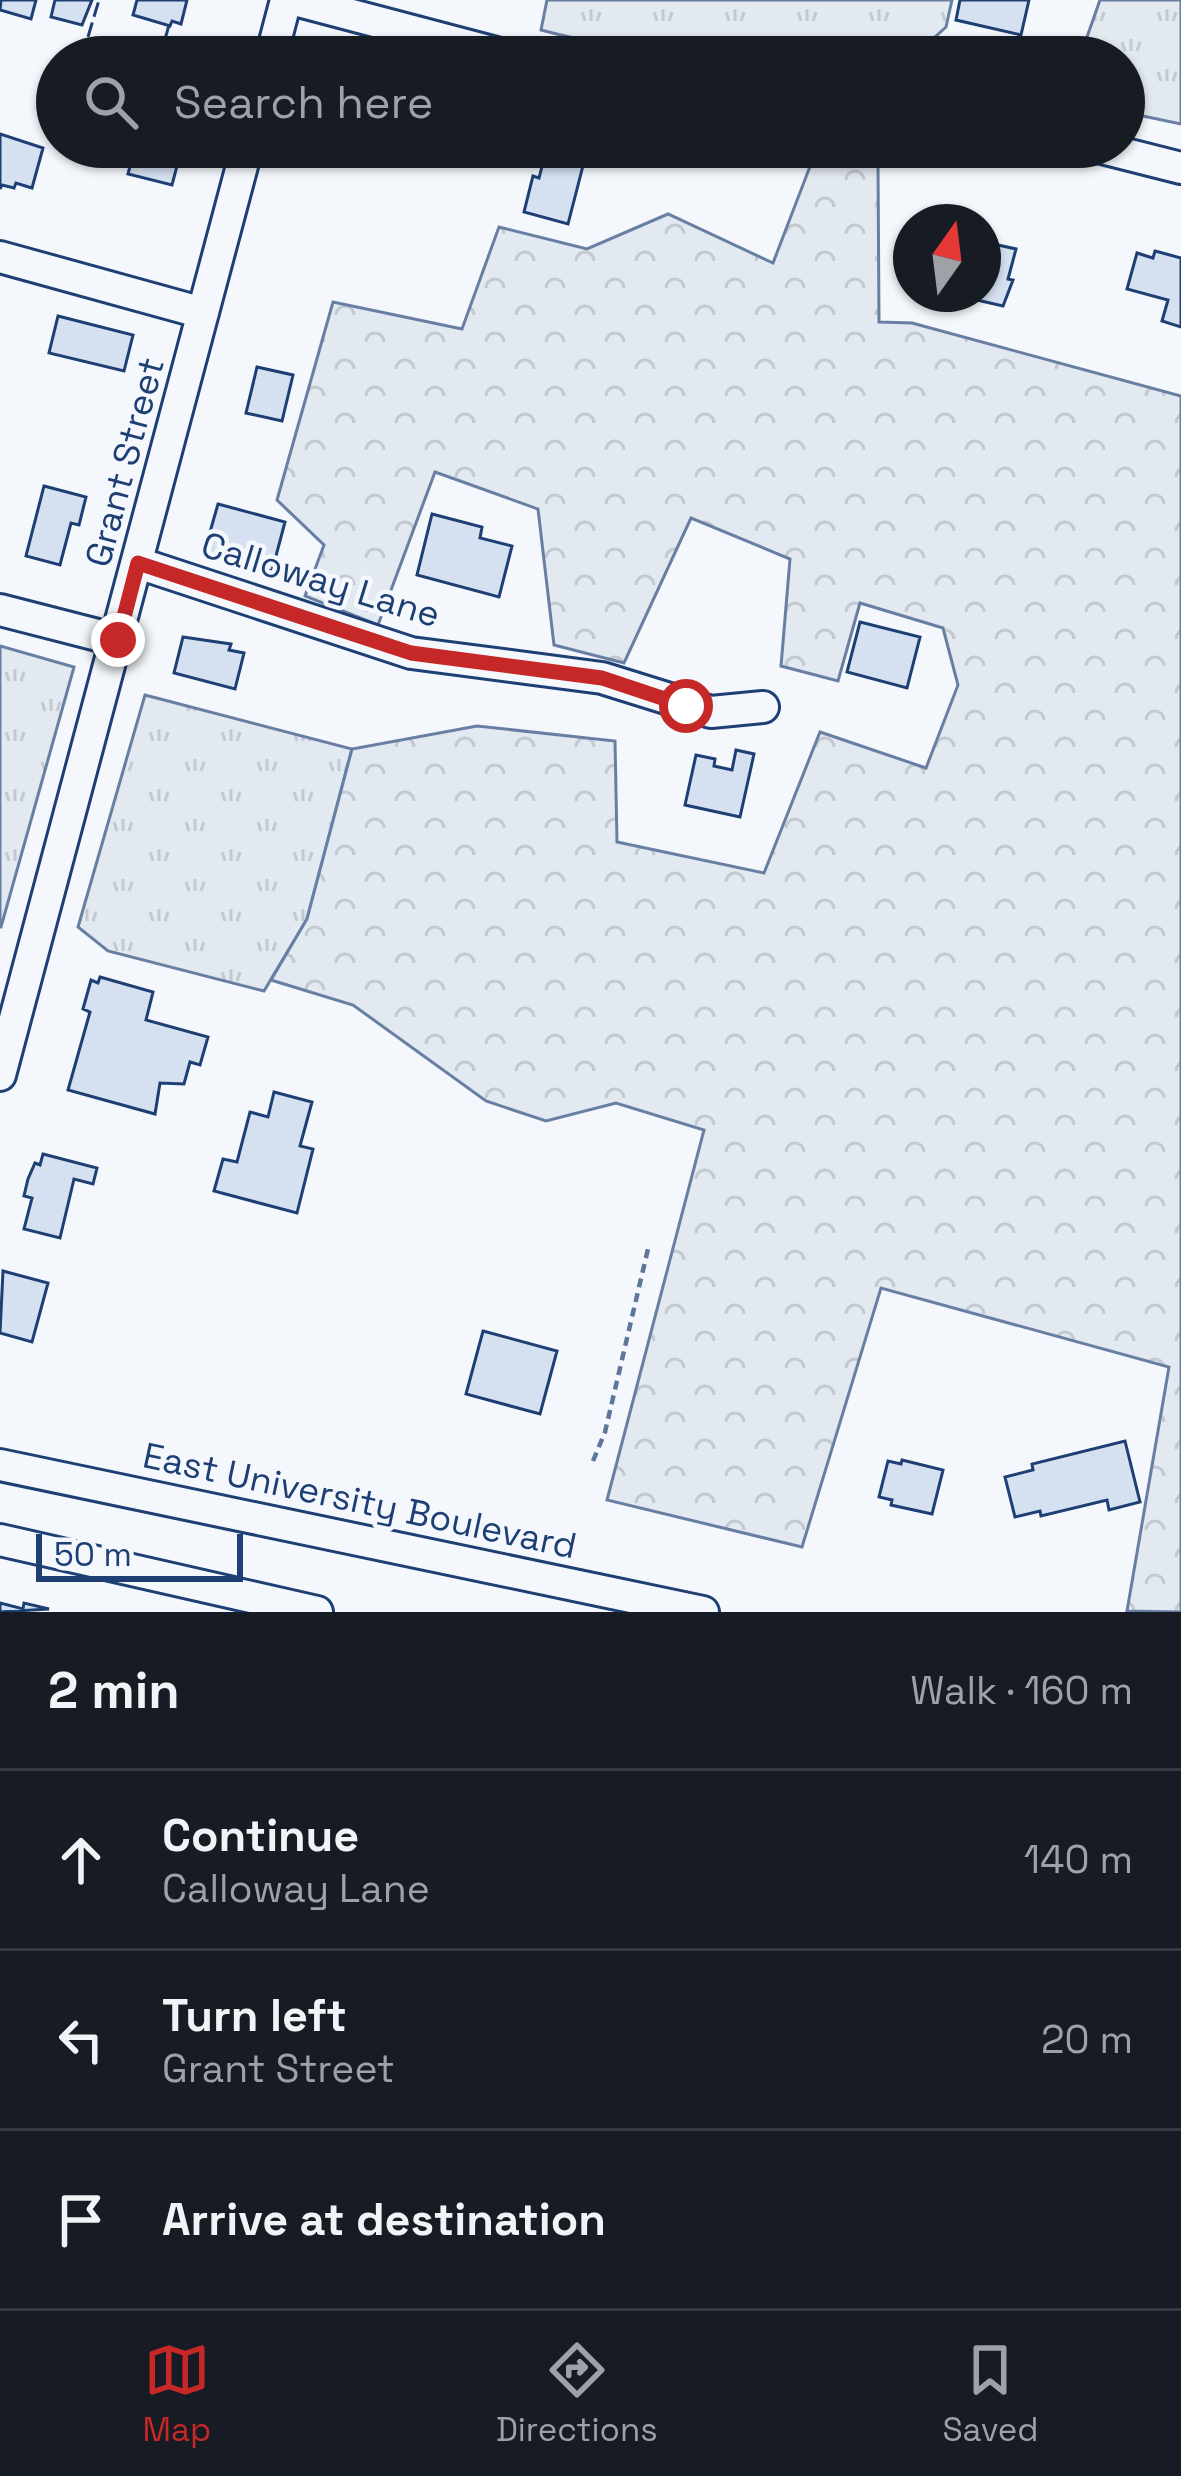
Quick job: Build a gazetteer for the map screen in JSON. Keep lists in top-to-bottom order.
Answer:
{
  "streets": {
    "street": ["Grant Street", "Calloway Lane", "East University Boulevard"]
  },
  "crossings": [
    ["Grant Street", "Calloway Lane"]
  ],
  "scale_bar": "50 m",
  "north": "top",
  "page": {
    "search": "Search here",
    "scale": "50 m",
    "heading": ["2 min", "Walk · 160 m"],
    "list": [
      ["Continue", "Calloway Lane", "140 m"],
      ["Turn left", "Grant Street", "20 m"],
      "Arrive at destination"
    ],
    "nav": ["Map", "Directions", "Saved"]
  }
}
